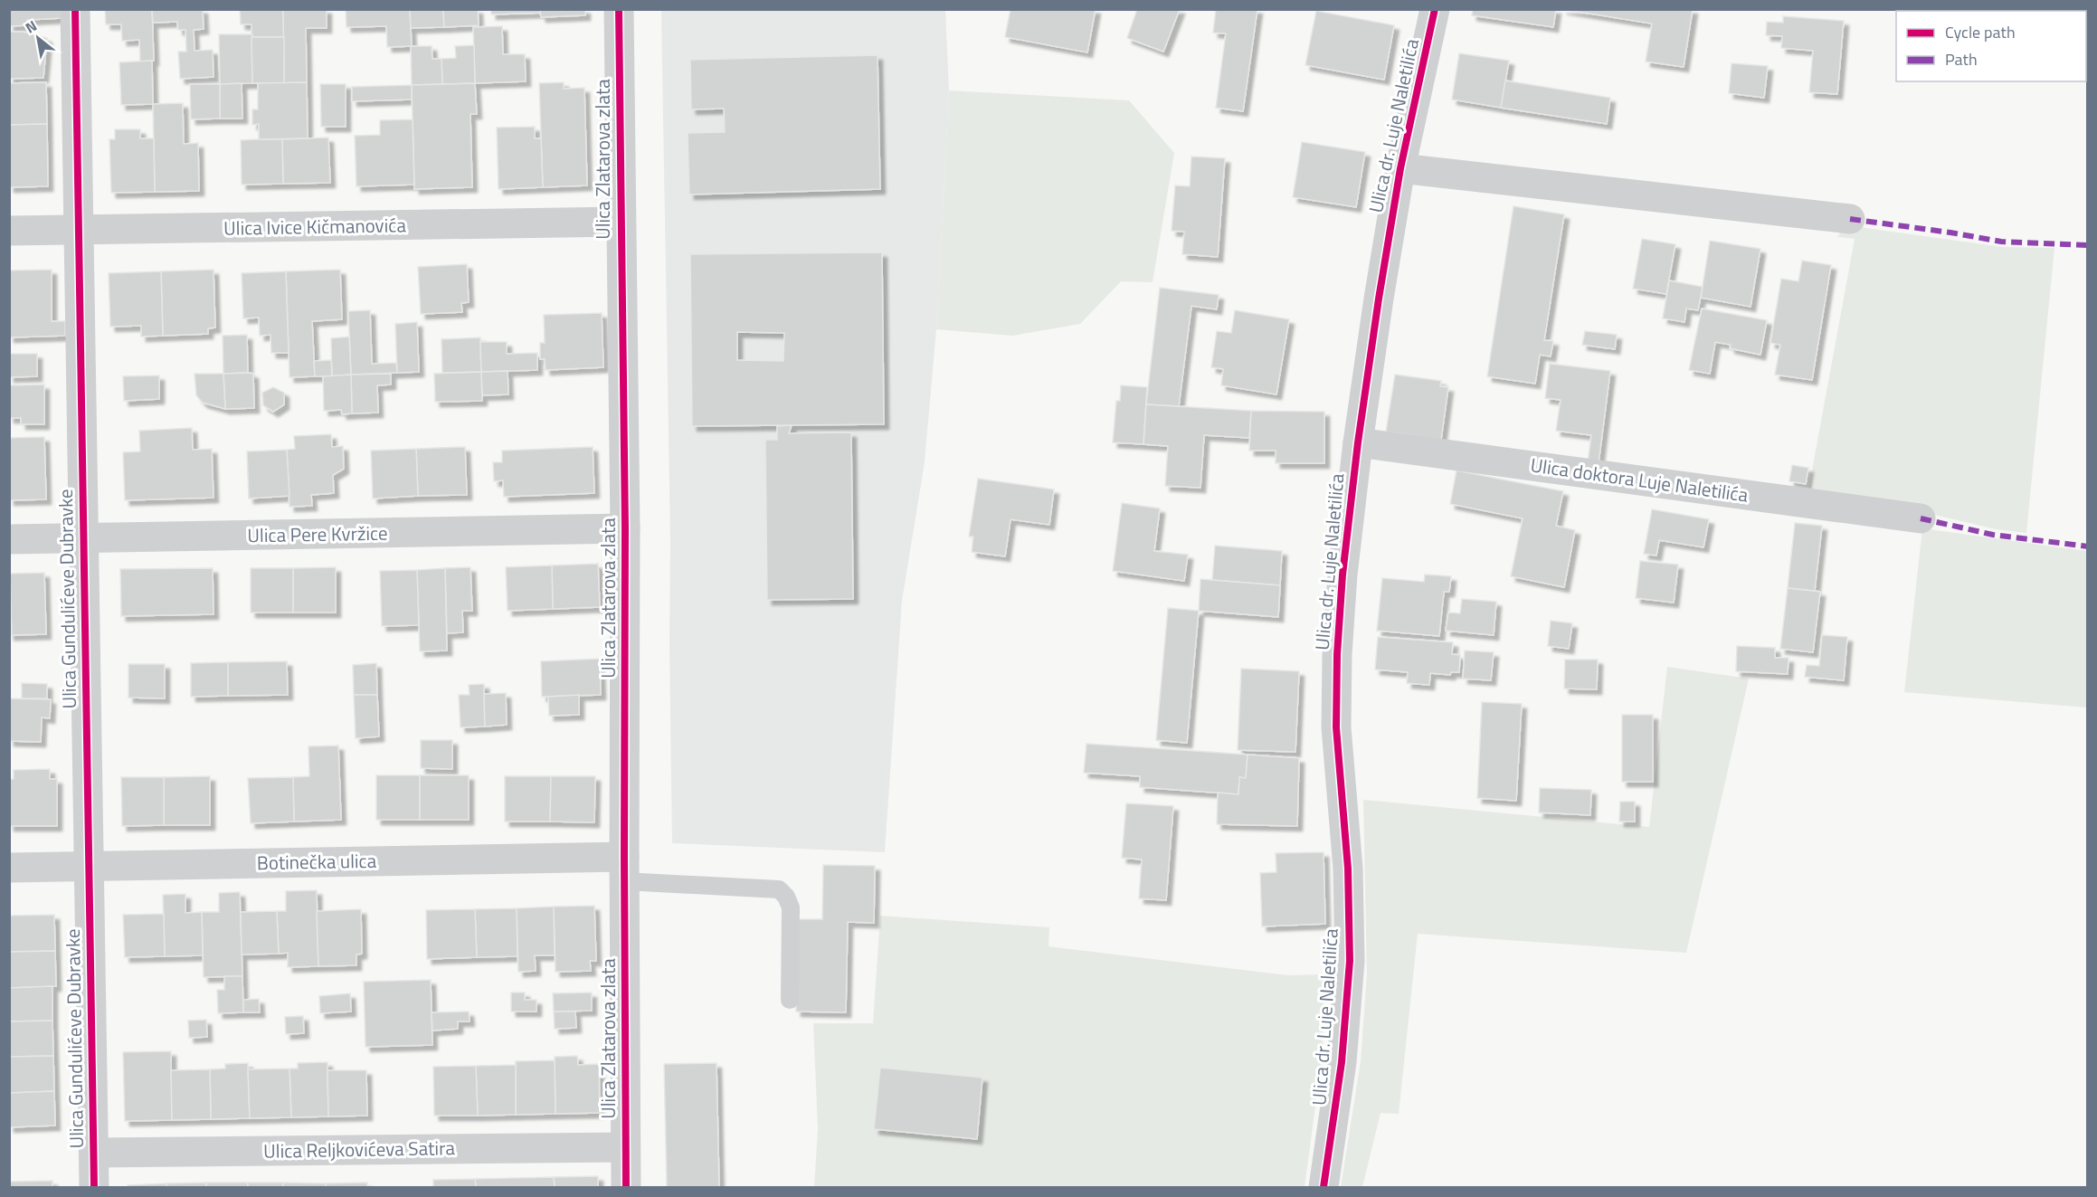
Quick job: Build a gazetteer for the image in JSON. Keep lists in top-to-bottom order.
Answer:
{
  "streets": {
    "street": [
      "Ulica dr. Luje Naletilića",
      "Ulica Zlatarova zlata",
      "Ulica Ivice Kičmanovića",
      "Ulica doktora Luje Naletilića",
      "Ulica Pere Kvržice",
      "Ulica Gundulićeve Dubravke",
      "Botinečka ulica",
      "Ulica Reljkovićeva Satira"
    ]
  },
  "crossings": [
    ["Ulica dr. Luje Naletilića", "Ulica doktora Luje Naletilića"],
    ["Ulica Zlatarova zlata", "Ulica Ivice Kičmanovića"],
    ["Ulica Zlatarova zlata", "Ulica Pere Kvržice"],
    ["Ulica Zlatarova zlata", "Botinečka ulica"],
    ["Ulica Zlatarova zlata", "Ulica Reljkovićeva Satira"],
    ["Ulica Ivice Kičmanovića", "Ulica Gundulićeve Dubravke"],
    ["Ulica Pere Kvržice", "Ulica Gundulićeve Dubravke"],
    ["Ulica Gundulićeve Dubravke", "Botinečka ulica"],
    ["Ulica Gundulićeve Dubravke", "Ulica Reljkovićeva Satira"]
  ],
  "legend": ["Cycle path", "Path"],
  "north": "top left"
}
